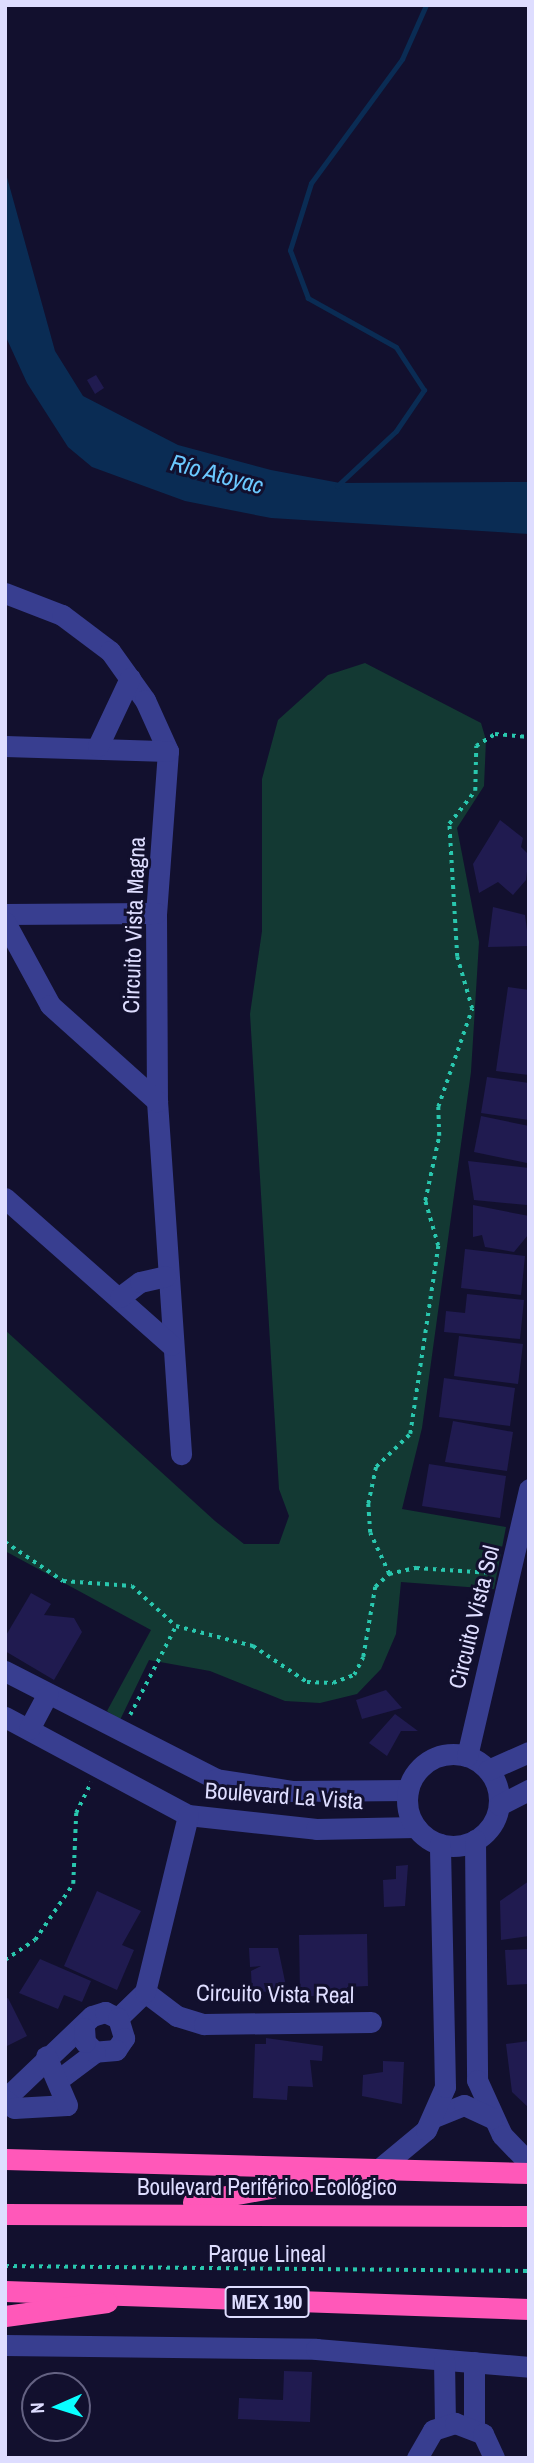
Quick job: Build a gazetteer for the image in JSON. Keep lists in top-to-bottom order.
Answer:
{
  "streets": {
    "highway": ["Boulevard Periférico Ecológico", "MEX 190"],
    "street": [
      "Circuito Vista Magna",
      "Circuito Vista Sol",
      "Boulevard La Vista",
      "Circuito Vista Real"
    ],
    "path": ["Parque Lineal"]
  },
  "crossings": [
    ["Circuito Vista Sol", "Boulevard La Vista"]
  ],
  "water": ["Río Atoyac"],
  "north": "left"
}
